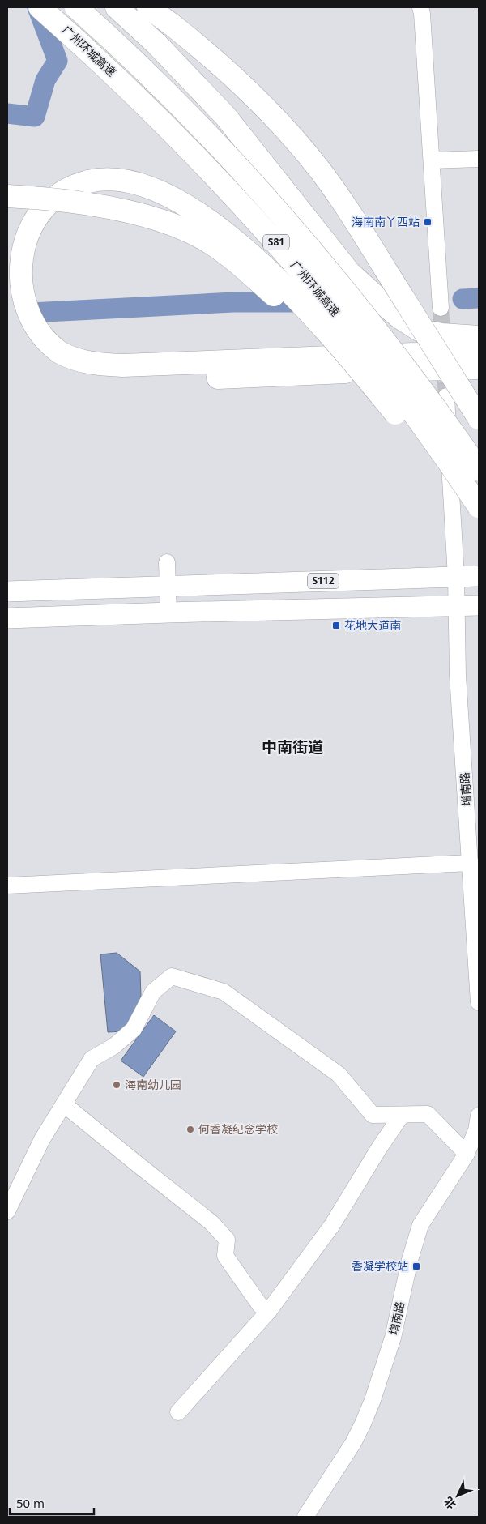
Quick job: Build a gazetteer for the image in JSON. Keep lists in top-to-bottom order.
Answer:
{
  "streets": {
    "highway": ["广州环城高速", "S81"],
    "main road": ["S112"],
    "street": ["增南路"]
  },
  "crossings": [
    ["S112", "增南路"]
  ],
  "districts": ["中南街道"],
  "places": {
    "transit": ["海南南丫西站", "花地大道南", "香凝学校站"],
    "other": ["海南幼儿园", "何香凝纪念学校"]
  },
  "scale_bar": "50 m",
  "north": "bottom left"
}
